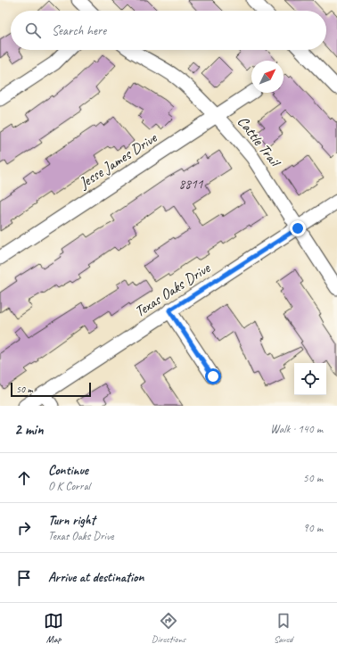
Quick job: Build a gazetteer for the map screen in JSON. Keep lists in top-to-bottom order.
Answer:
{
  "streets": {
    "street": ["Cattle Trail", "Jesse James Drive", "Texas Oaks Drive"]
  },
  "crossings": [
    ["Cattle Trail", "Jesse James Drive"],
    ["Cattle Trail", "Texas Oaks Drive"]
  ],
  "house_numbers": ["8811"],
  "scale_bar": "50 m",
  "north": "top right",
  "page": {
    "search": "Search here",
    "scale": "50 m",
    "heading": ["2 min", "Walk · 140 m"],
    "list": [
      ["Continue", "O K Corral", "50 m"],
      ["Turn right", "Texas Oaks Drive", "90 m"],
      "Arrive at destination"
    ],
    "nav": ["Map", "Directions", "Saved"]
  }
}
